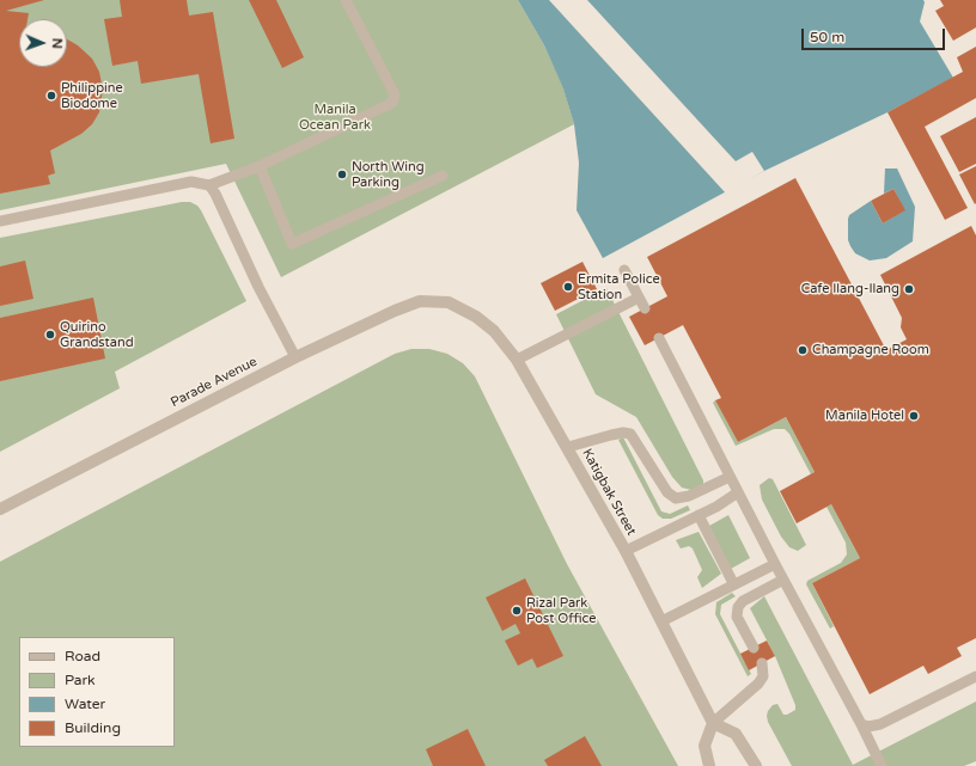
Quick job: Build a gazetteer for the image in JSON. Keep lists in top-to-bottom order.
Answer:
{
  "streets": {
    "street": ["Parade Avenue", "Katigbak Street"]
  },
  "crossings": [
    ["Parade Avenue", "Katigbak Street"]
  ],
  "parks": ["Manila Ocean Park"],
  "places": [
    "Philippine Biodome",
    "North Wing Parking",
    "Ermita Police Station",
    "Cafe Ilang-Ilang",
    "Quirino Grandstand",
    "Champagne Room",
    "Manila Hotel",
    "Rizal Park Post Office"
  ],
  "legend": [
    "Road",
    "Park",
    "Water",
    "Building"
  ],
  "scale_bar": "50 m",
  "north": "right"
}
